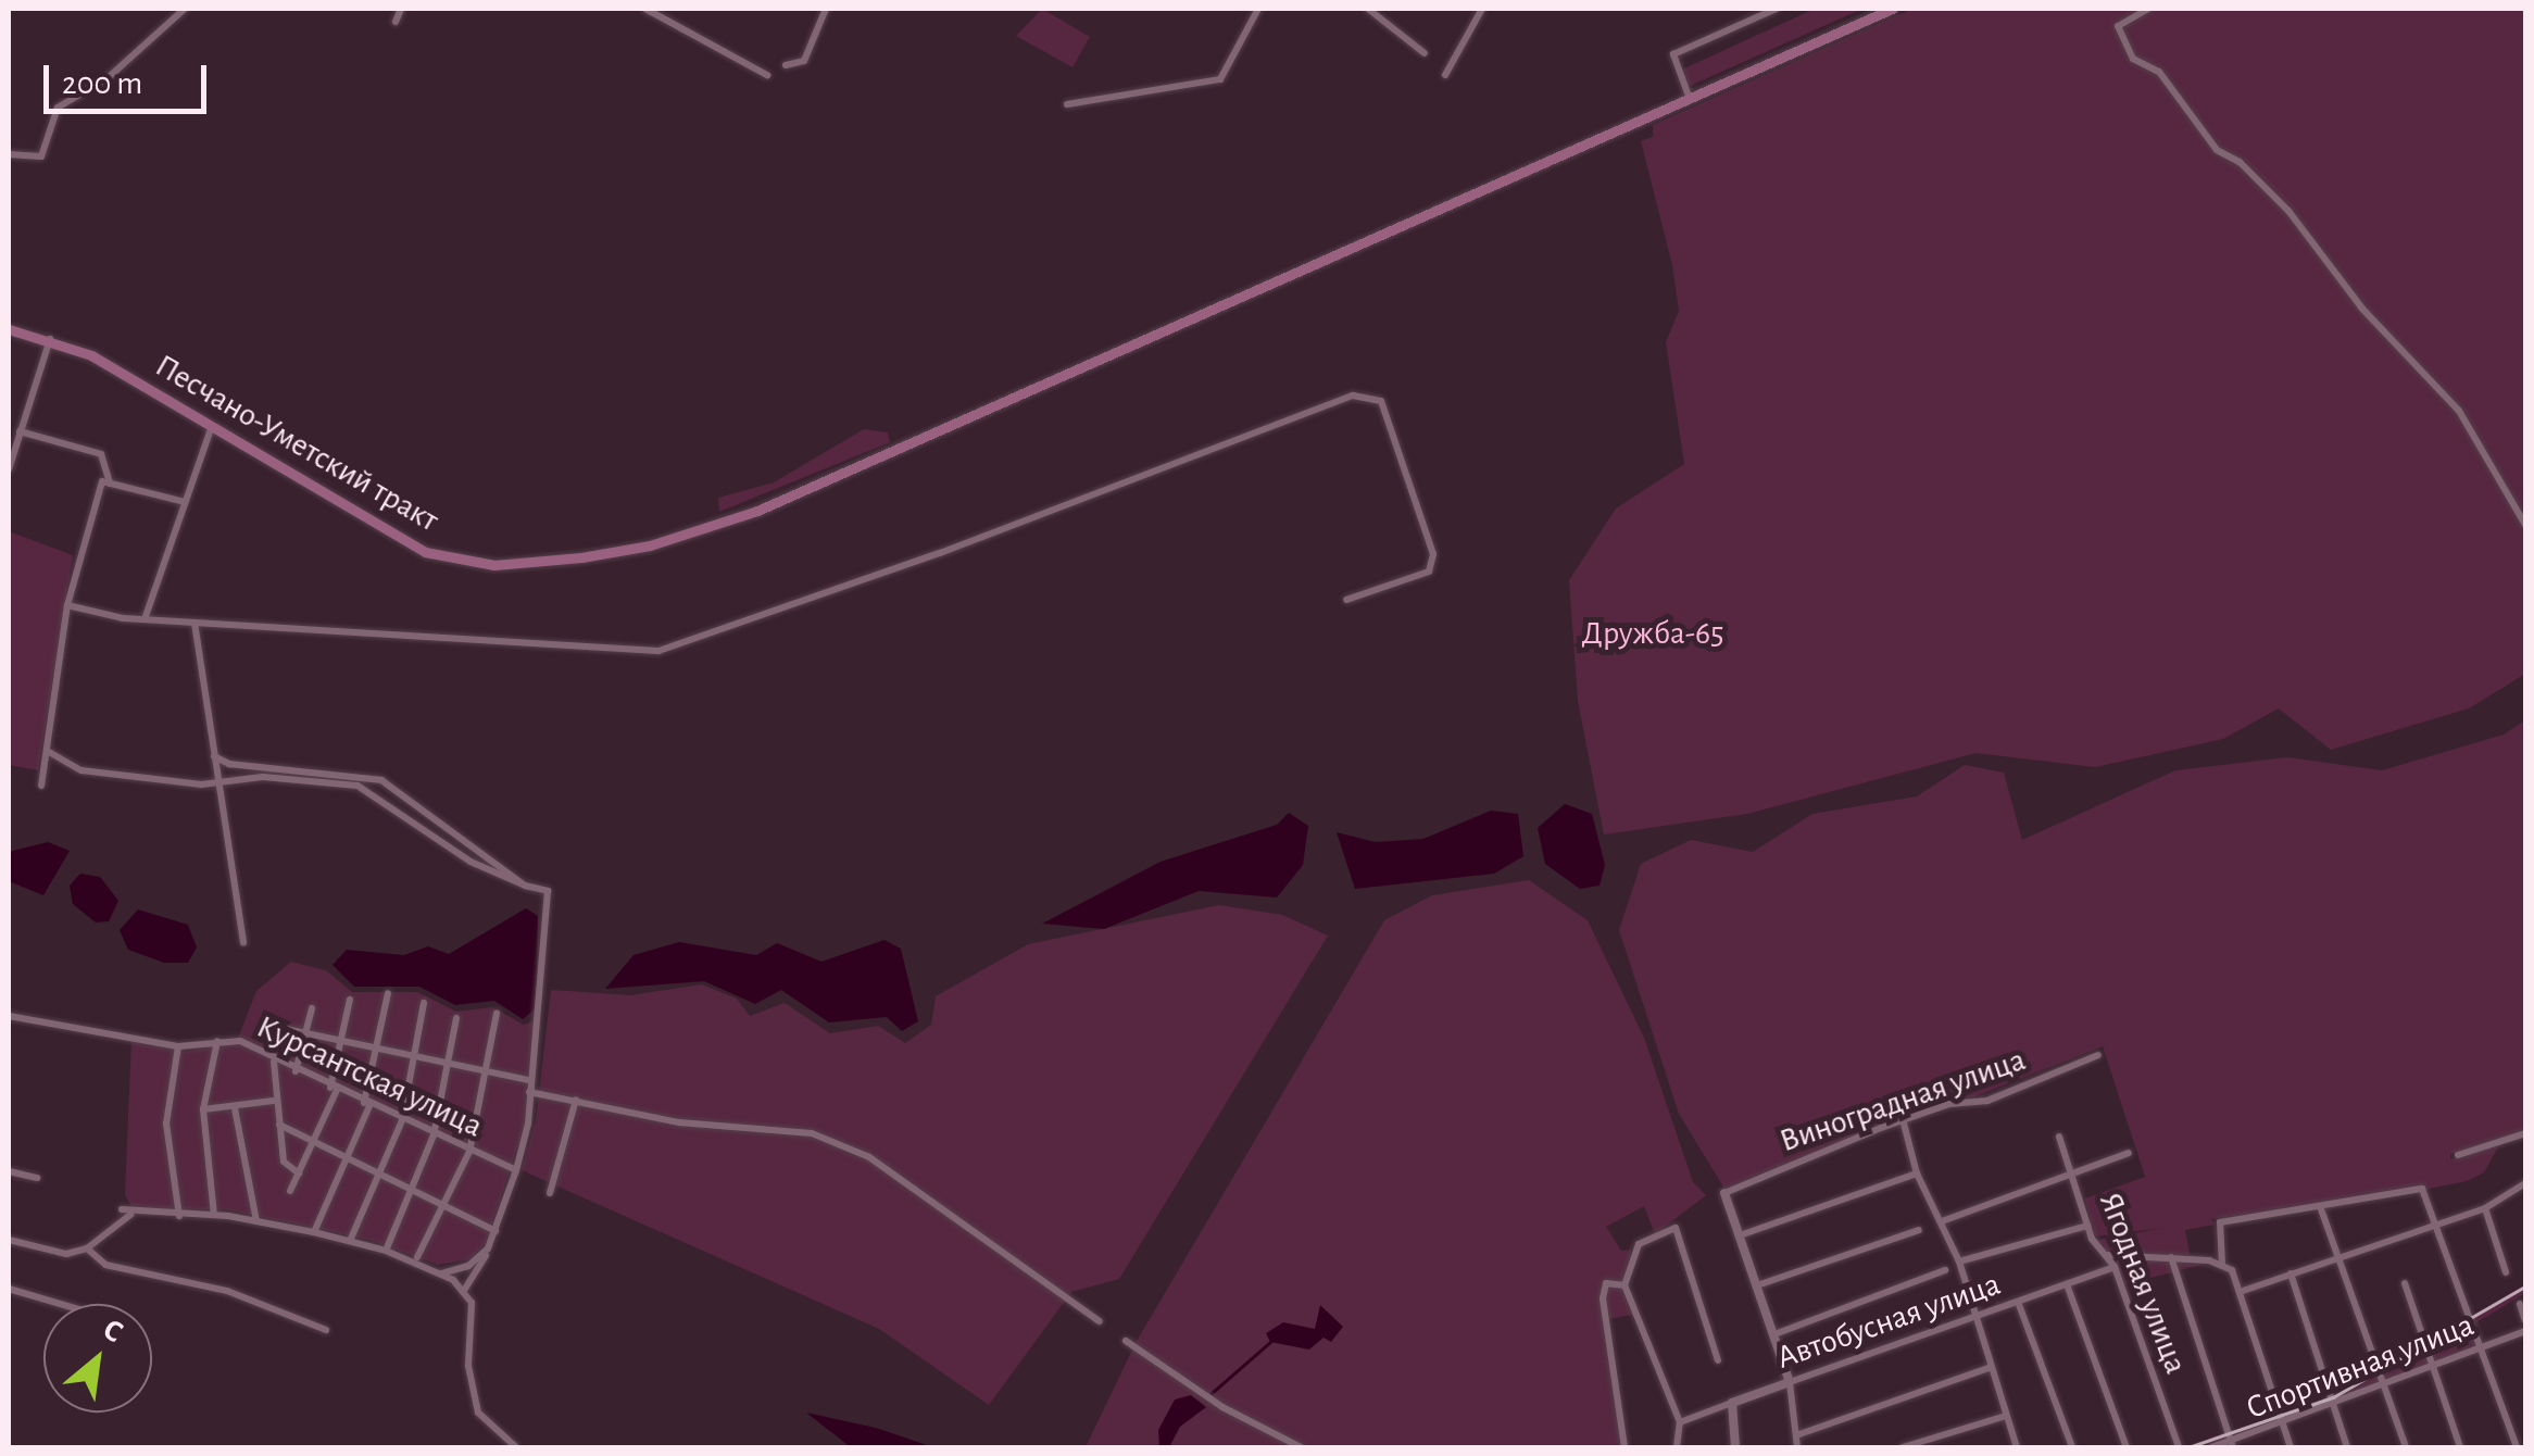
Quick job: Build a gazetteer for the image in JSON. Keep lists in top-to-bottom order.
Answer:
{
  "streets": {
    "main road": ["Песчано-Уметский тракт"],
    "street": [
      "Курсантская улица",
      "Виноградная улица",
      "Ягодная улица",
      "Автобусная улица",
      "Спортивная улица"
    ]
  },
  "crossings": [
    ["Ягодная улица", "Автобусная улица"]
  ],
  "parks": ["Дружба-65"],
  "scale_bar": "200 m",
  "north": "top right"
}
